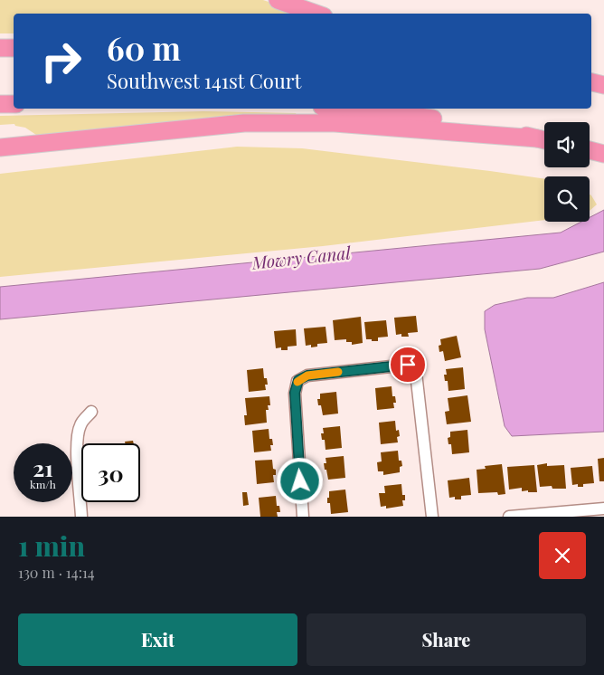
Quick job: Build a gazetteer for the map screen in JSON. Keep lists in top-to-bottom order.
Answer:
{
  "water": ["Mowry Canal"],
  "page": {
    "turn": ["60 m", "Southwest 141st Court"],
    "speed": "21 km/h",
    "limit": "30",
    "heading": ["1 min", "130 m · 14:14"],
    "buttons": ["Exit", "Share"]
  }
}
